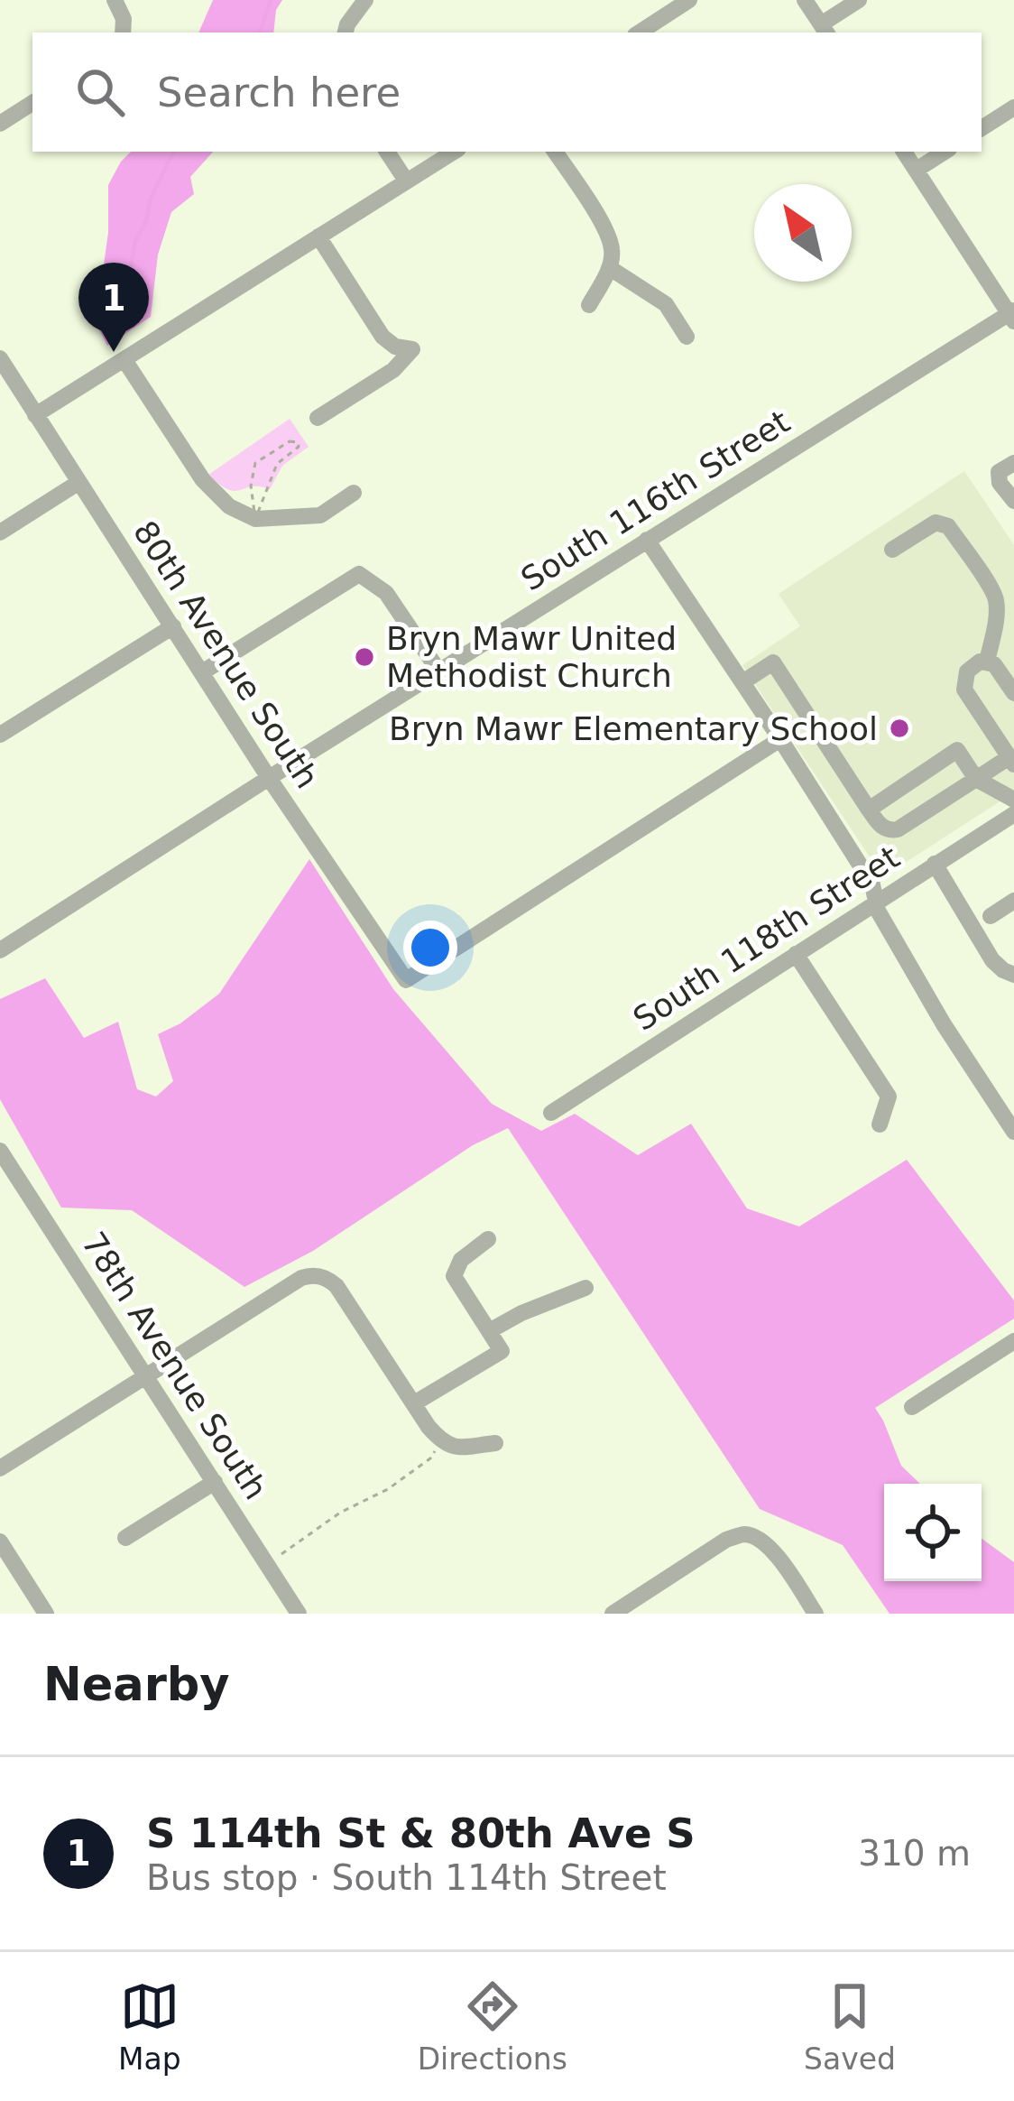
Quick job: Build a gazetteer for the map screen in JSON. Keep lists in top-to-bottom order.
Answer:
{
  "streets": {
    "street": [
      "South 116th Street",
      "80th Avenue South",
      "South 118th Street",
      "78th Avenue South"
    ]
  },
  "crossings": [
    ["South 116th Street", "80th Avenue South"]
  ],
  "places": ["Bryn Mawr United Methodist Church", "Bryn Mawr Elementary School"],
  "north": "top left",
  "page": {
    "search": "Search here",
    "pins": "1",
    "heading": "Nearby",
    "list": [
      {
        "mark": "1",
        "name": "S 114th St & 80th Ave S",
        "note": "Bus stop · South 114th Street",
        "value": "310 m"
      }
    ],
    "nav": ["Map", "Directions", "Saved"]
  }
}
